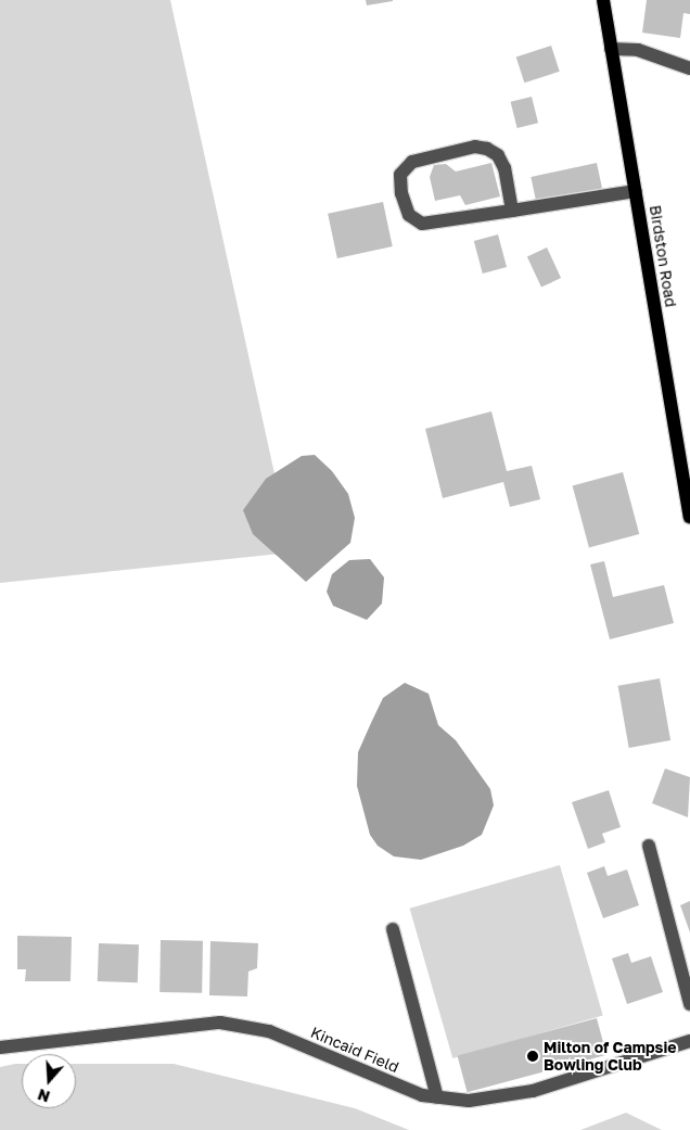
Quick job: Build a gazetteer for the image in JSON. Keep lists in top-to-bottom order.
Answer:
{
  "streets": {
    "main road": ["Birdston Road"],
    "street": ["Kincaid Field"]
  },
  "places": ["Milton of Campsie Bowling Club"],
  "north": "bottom"
}
